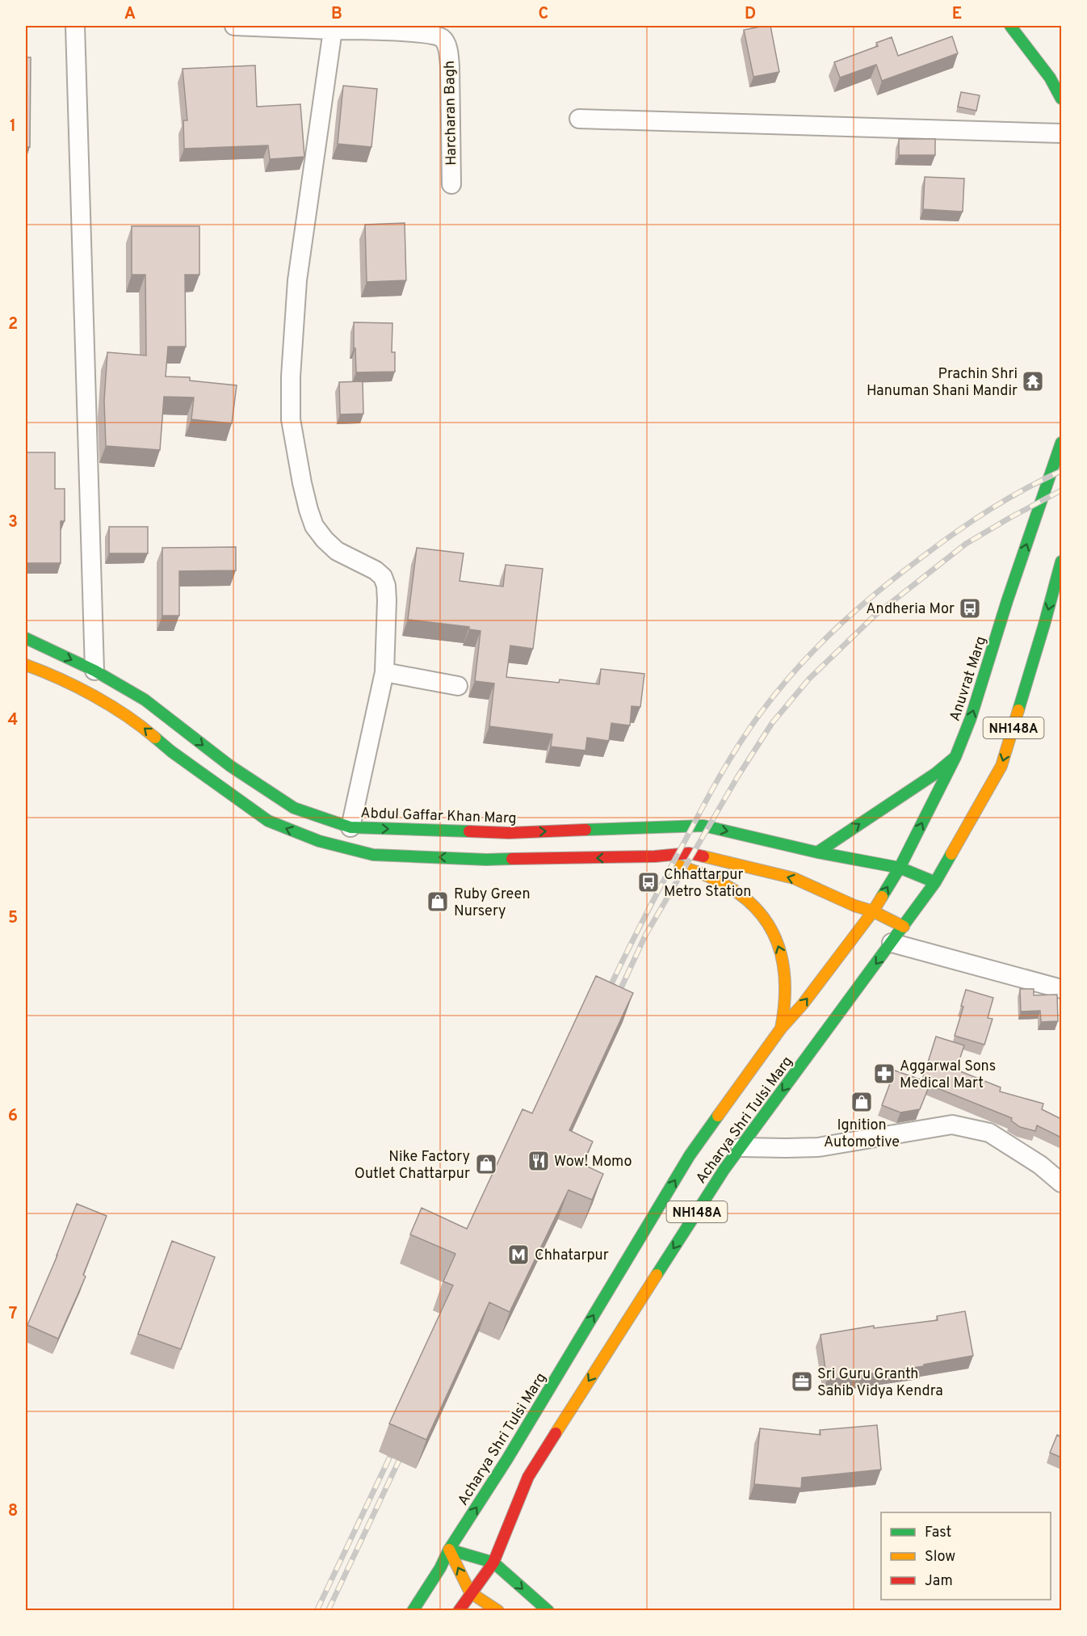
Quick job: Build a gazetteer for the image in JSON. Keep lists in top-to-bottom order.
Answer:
{
  "streets": {
    "main road": [
      "Anuvrat Marg",
      "NH148A",
      "Abdul Gaffar Khan Marg",
      "Acharya Shri Tulsi Marg"
    ],
    "street": ["Harcharan Bagh"]
  },
  "crossings": [
    ["Anuvrat Marg", "Abdul Gaffar Khan Marg"],
    ["Anuvrat Marg", "Acharya Shri Tulsi Marg"],
    ["NH148A", "Abdul Gaffar Khan Marg"],
    ["NH148A", "Acharya Shri Tulsi Marg"],
    ["Abdul Gaffar Khan Marg", "Acharya Shri Tulsi Marg"]
  ],
  "places": {
    "temple": ["Prachin Shri Hanuman Shani Mandir"],
    "bus stop": ["Andheria Mor", "Chhattarpur Metro Station"],
    "shop": ["Ruby Green Nursery", "Ignition Automotive", "Nike Factory Outlet Chattarpur"],
    "pharmacy": ["Aggarwal Sons Medical Mart"],
    "restaurant": ["Wow! Momo"],
    "metro station": ["Chhatarpur"],
    "office": ["Sri Guru Granth Sahib Vidya Kendra"]
  },
  "legend": ["Fast", "Slow", "Jam"],
  "grid": {
    "columns": [
      "A",
      "B",
      "C",
      "D",
      "E"
    ],
    "rows": [
      "1",
      "2",
      "3",
      "4",
      "5",
      "6",
      "7",
      "8"
    ]
  }
}
